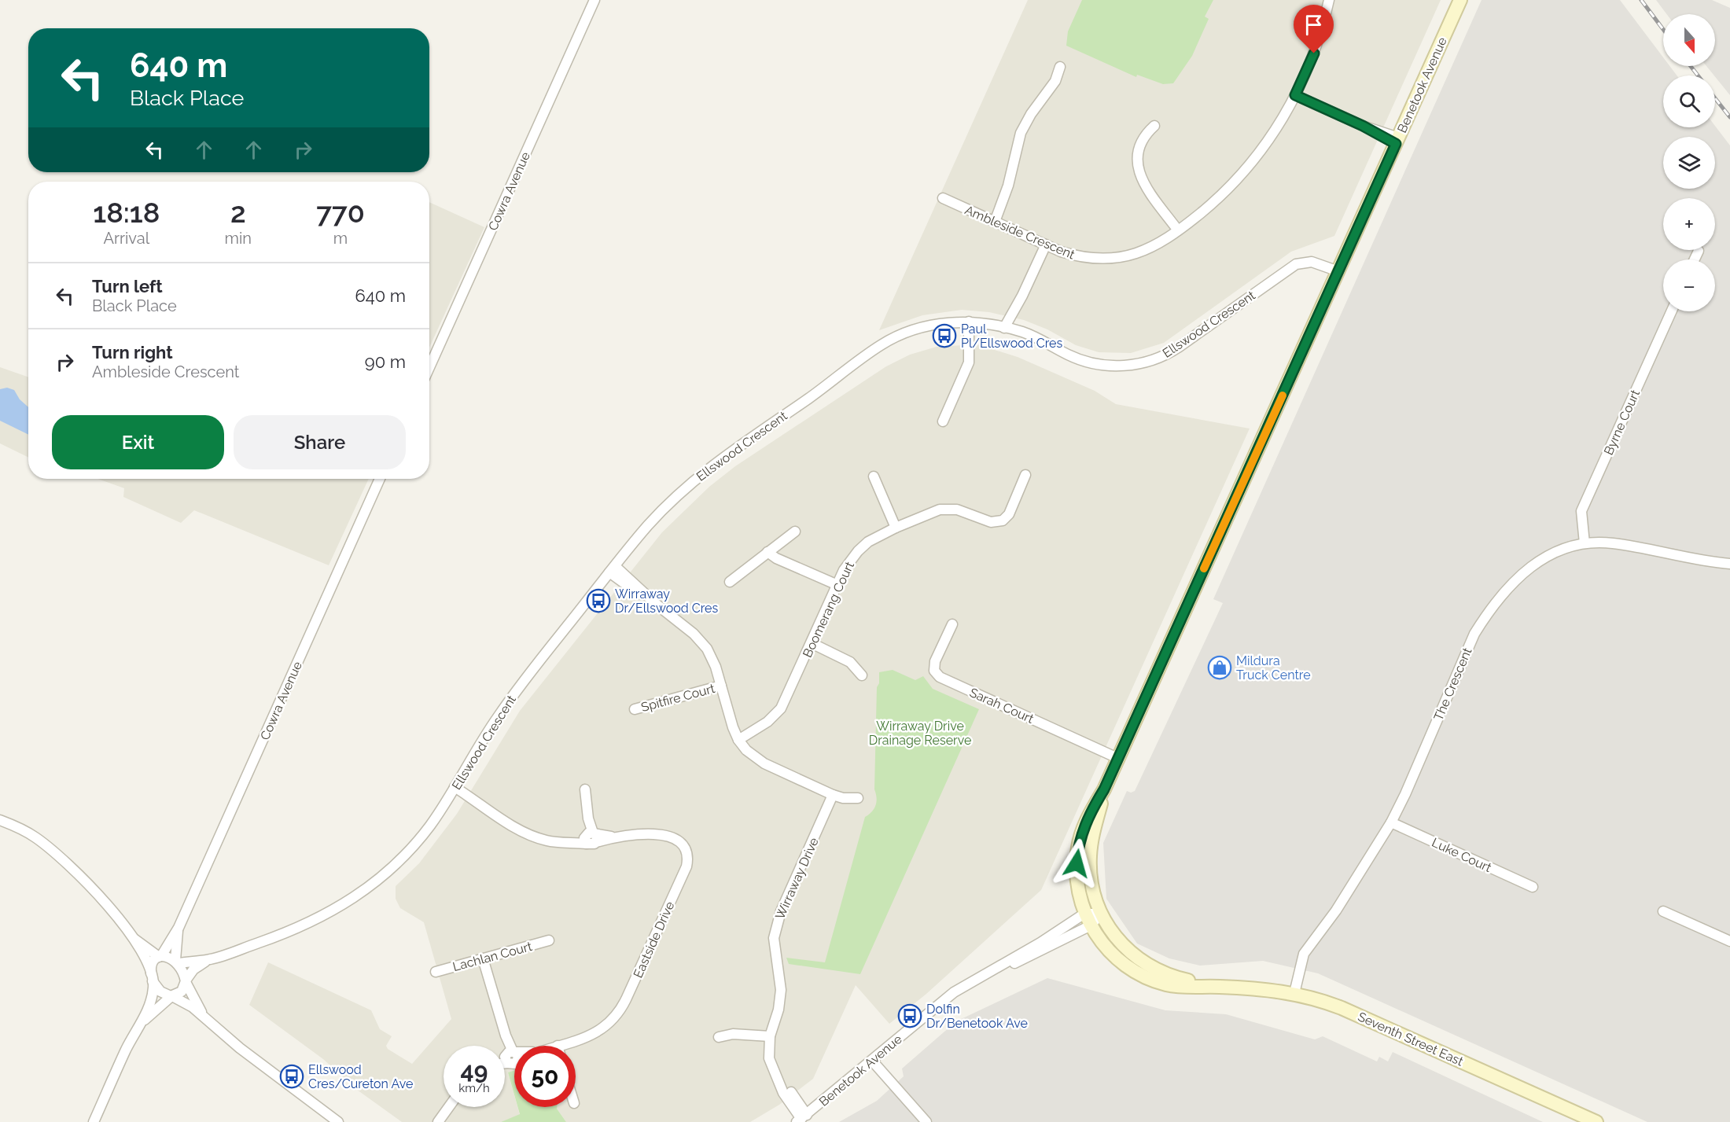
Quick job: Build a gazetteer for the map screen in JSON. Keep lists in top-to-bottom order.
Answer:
{
  "streets": {
    "main road": ["Benetook Avenue", "Seventh Street East"],
    "street": [
      "Cowra Avenue",
      "Ambleside Crescent",
      "Ellswood Crescent",
      "Byrne Court",
      "Boomerang Court",
      "The Crescent",
      "Spitfire Court",
      "Sarah Court",
      "Luke Court",
      "Wirraway Drive",
      "Eastside Drive",
      "Lachlan Court"
    ]
  },
  "crossings": [
    ["Benetook Avenue", "Ellswood Crescent"],
    ["Benetook Avenue", "Sarah Court"],
    ["Benetook Avenue", "Wirraway Drive"],
    ["Benetook Avenue", "Seventh Street East"],
    ["Ellswood Crescent", "Eastside Drive"],
    ["Byrne Court", "The Crescent"],
    ["The Crescent", "Luke Court"],
    ["The Crescent", "Seventh Street East"]
  ],
  "parks": ["Wirraway Drive Drainage Reserve"],
  "places": {
    "bus stop": [
      "Paul Pl/Ellswood Cres",
      "Wirraway Dr/Ellswood Cres",
      "Dolfin Dr/Benetook Ave",
      "Ellswood Cres/Cureton Ave"
    ],
    "shop": ["Mildura Truck Centre"]
  },
  "north": "bottom",
  "page": {
    "map_buttons": ["+", "−"],
    "turn": ["640 m", "Black Place"],
    "eta": [
      "18:18",
      "Arrival",
      "2",
      "min",
      "770",
      "m"
    ],
    "list": [
      {
        "name": "Turn left",
        "note": "Black Place",
        "value": "640 m"
      },
      {
        "name": "Turn right",
        "note": "Ambleside Crescent",
        "value": "90 m"
      }
    ],
    "buttons": ["Exit", "Share"],
    "speed": "49 km/h",
    "limit": "50"
  }
}
